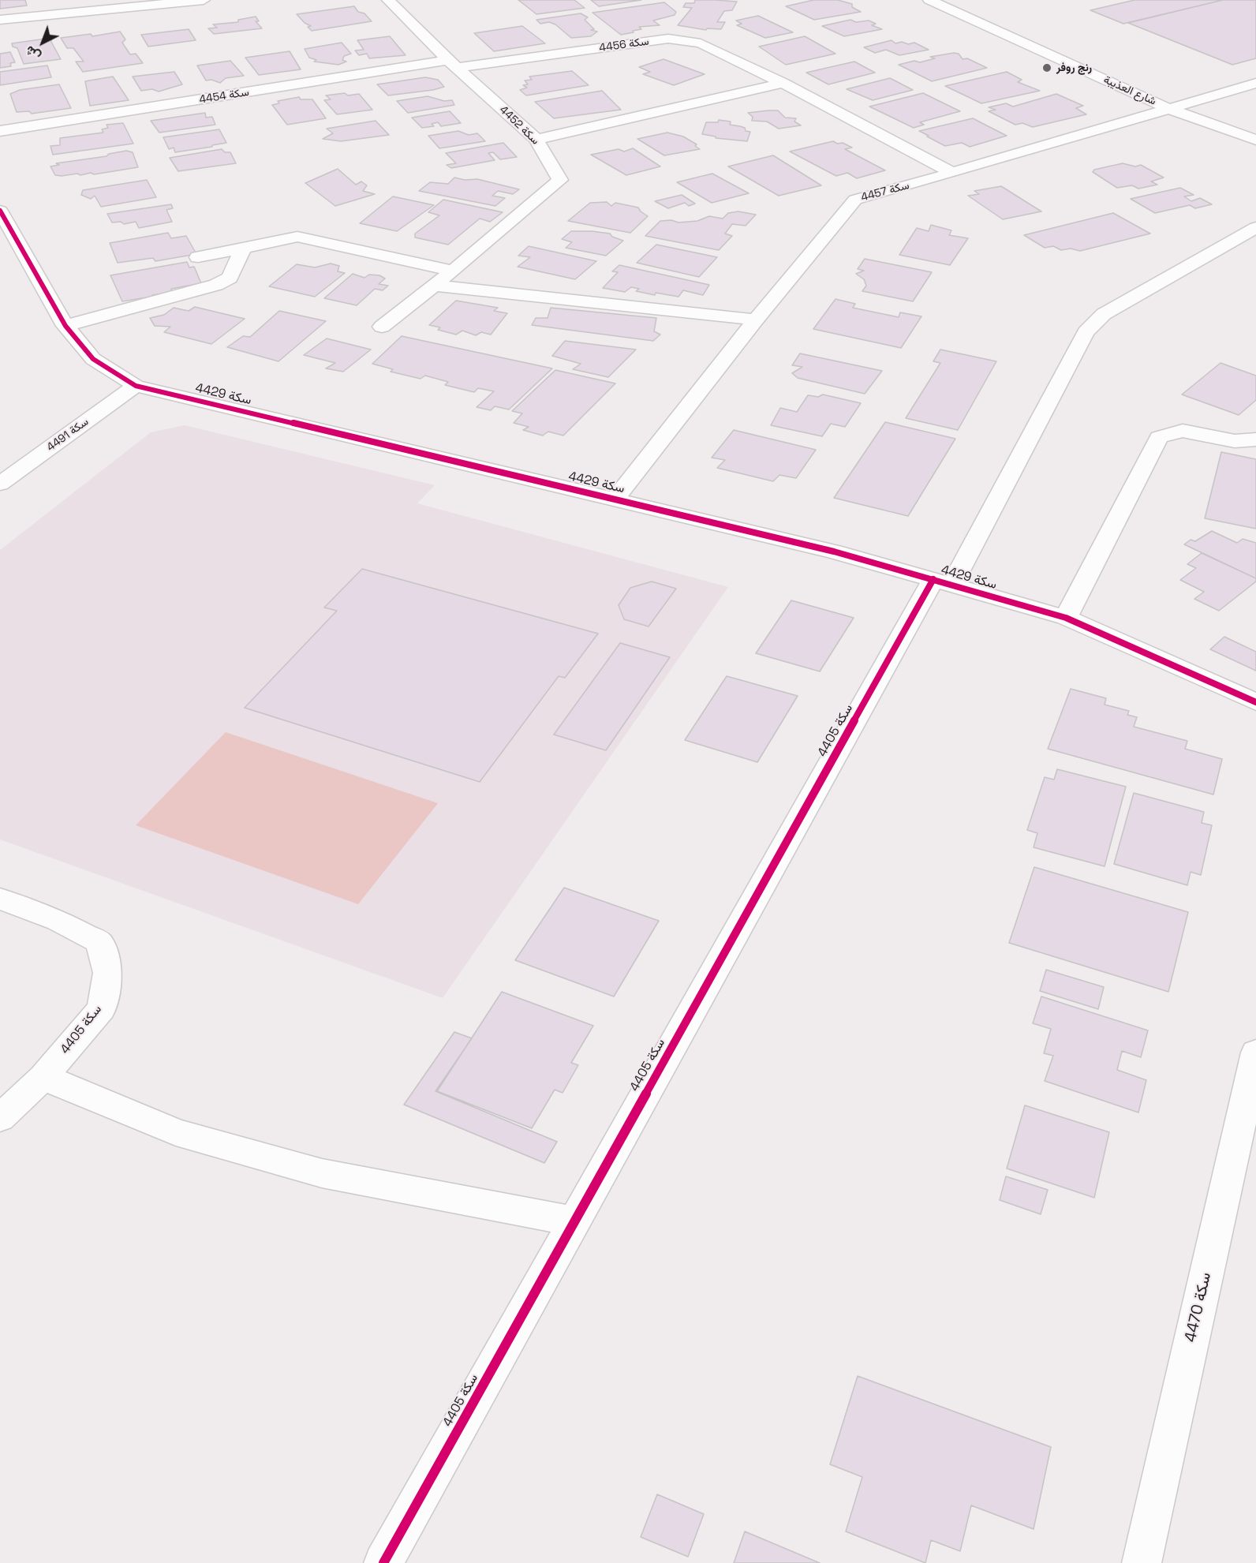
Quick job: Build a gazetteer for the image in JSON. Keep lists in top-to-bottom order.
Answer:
{
  "streets": {
    "street": [
      "سكة 4456",
      "شارع العذيبة",
      "سكة 4454",
      "سكة 4452",
      "سكة 4457",
      "سكة 4429",
      "سكة 4491",
      "سكة 4405",
      "سكة 4470"
    ]
  },
  "crossings": [
    ["سكة 4456", "سكة 4454"],
    ["سكة 4456", "سكة 4452"],
    ["سكة 4456", "سكة 4457"],
    ["شارع العذيبة", "سكة 4457"],
    ["سكة 4454", "سكة 4452"],
    ["سكة 4457", "سكة 4429"],
    ["سكة 4429", "سكة 4491"],
    ["سكة 4429", "سكة 4405"]
  ],
  "places": ["رنج روفر"],
  "north": "bottom left"
}
